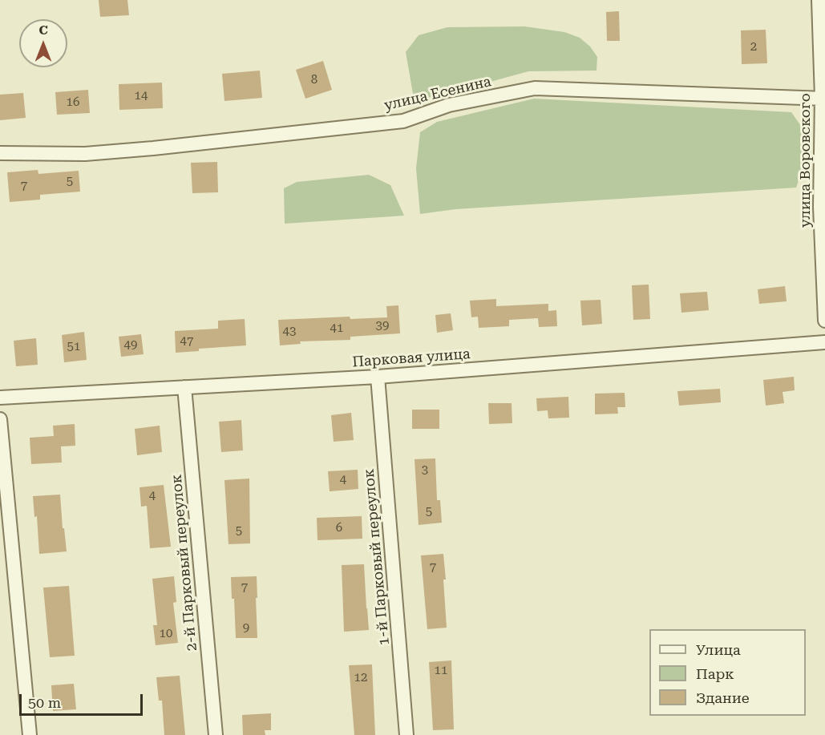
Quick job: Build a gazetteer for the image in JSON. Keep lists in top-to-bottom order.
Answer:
{
  "streets": {
    "street": [
      "улица Есенина",
      "улица Воровского",
      "Парковая улица",
      "1-й Парковый переулок",
      "2-й Парковый переулок"
    ]
  },
  "crossings": [
    ["улица Есенина", "улица Воровского"],
    ["Парковая улица", "1-й Парковый переулок"],
    ["Парковая улица", "2-й Парковый переулок"]
  ],
  "house_numbers": [
    "2",
    "8",
    "14",
    "16",
    "5",
    "7",
    "39",
    "41",
    "43",
    "47",
    "49",
    "51",
    "3",
    "4",
    "4",
    "5",
    "6",
    "5",
    "7",
    "7",
    "9",
    "10",
    "11",
    "12"
  ],
  "legend": ["Улица", "Парк", "Здание"],
  "scale_bar": "50 m",
  "north": "top"
}
